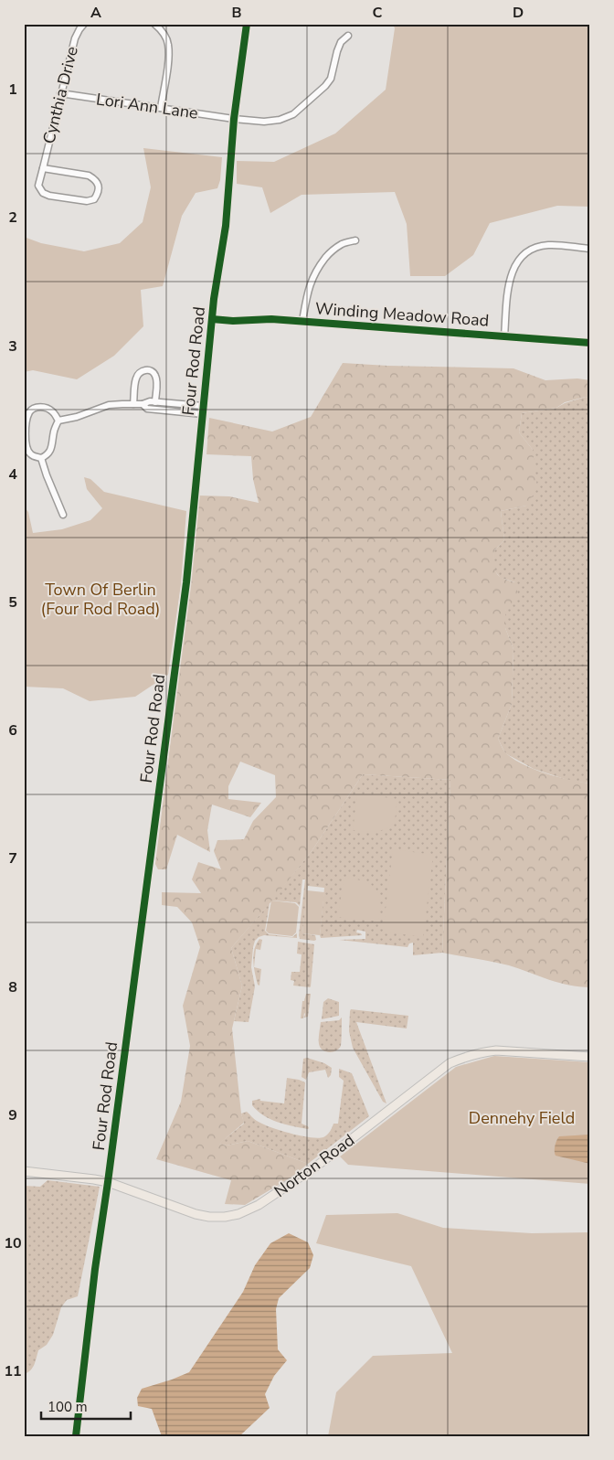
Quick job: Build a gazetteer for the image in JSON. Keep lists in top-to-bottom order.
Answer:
{
  "streets": {
    "main road": ["Norton Road"],
    "street": [
      "Cynthia Drive",
      "Lori Ann Lane",
      "Winding Meadow Road",
      "Four Rod Road"
    ]
  },
  "crossings": [
    ["Cynthia Drive", "Lori Ann Lane"],
    ["Lori Ann Lane", "Four Rod Road"],
    ["Winding Meadow Road", "Four Rod Road"],
    ["Four Rod Road", "Norton Road"]
  ],
  "parks": ["Town Of Berlin (Four Rod Road)", "Dennehy Field"],
  "scale_bar": "100 m",
  "grid": {
    "columns": [
      "A",
      "B",
      "C",
      "D"
    ],
    "rows": [
      "1",
      "2",
      "3",
      "4",
      "5",
      "6",
      "7",
      "8",
      "9",
      "10",
      "11"
    ]
  }
}
